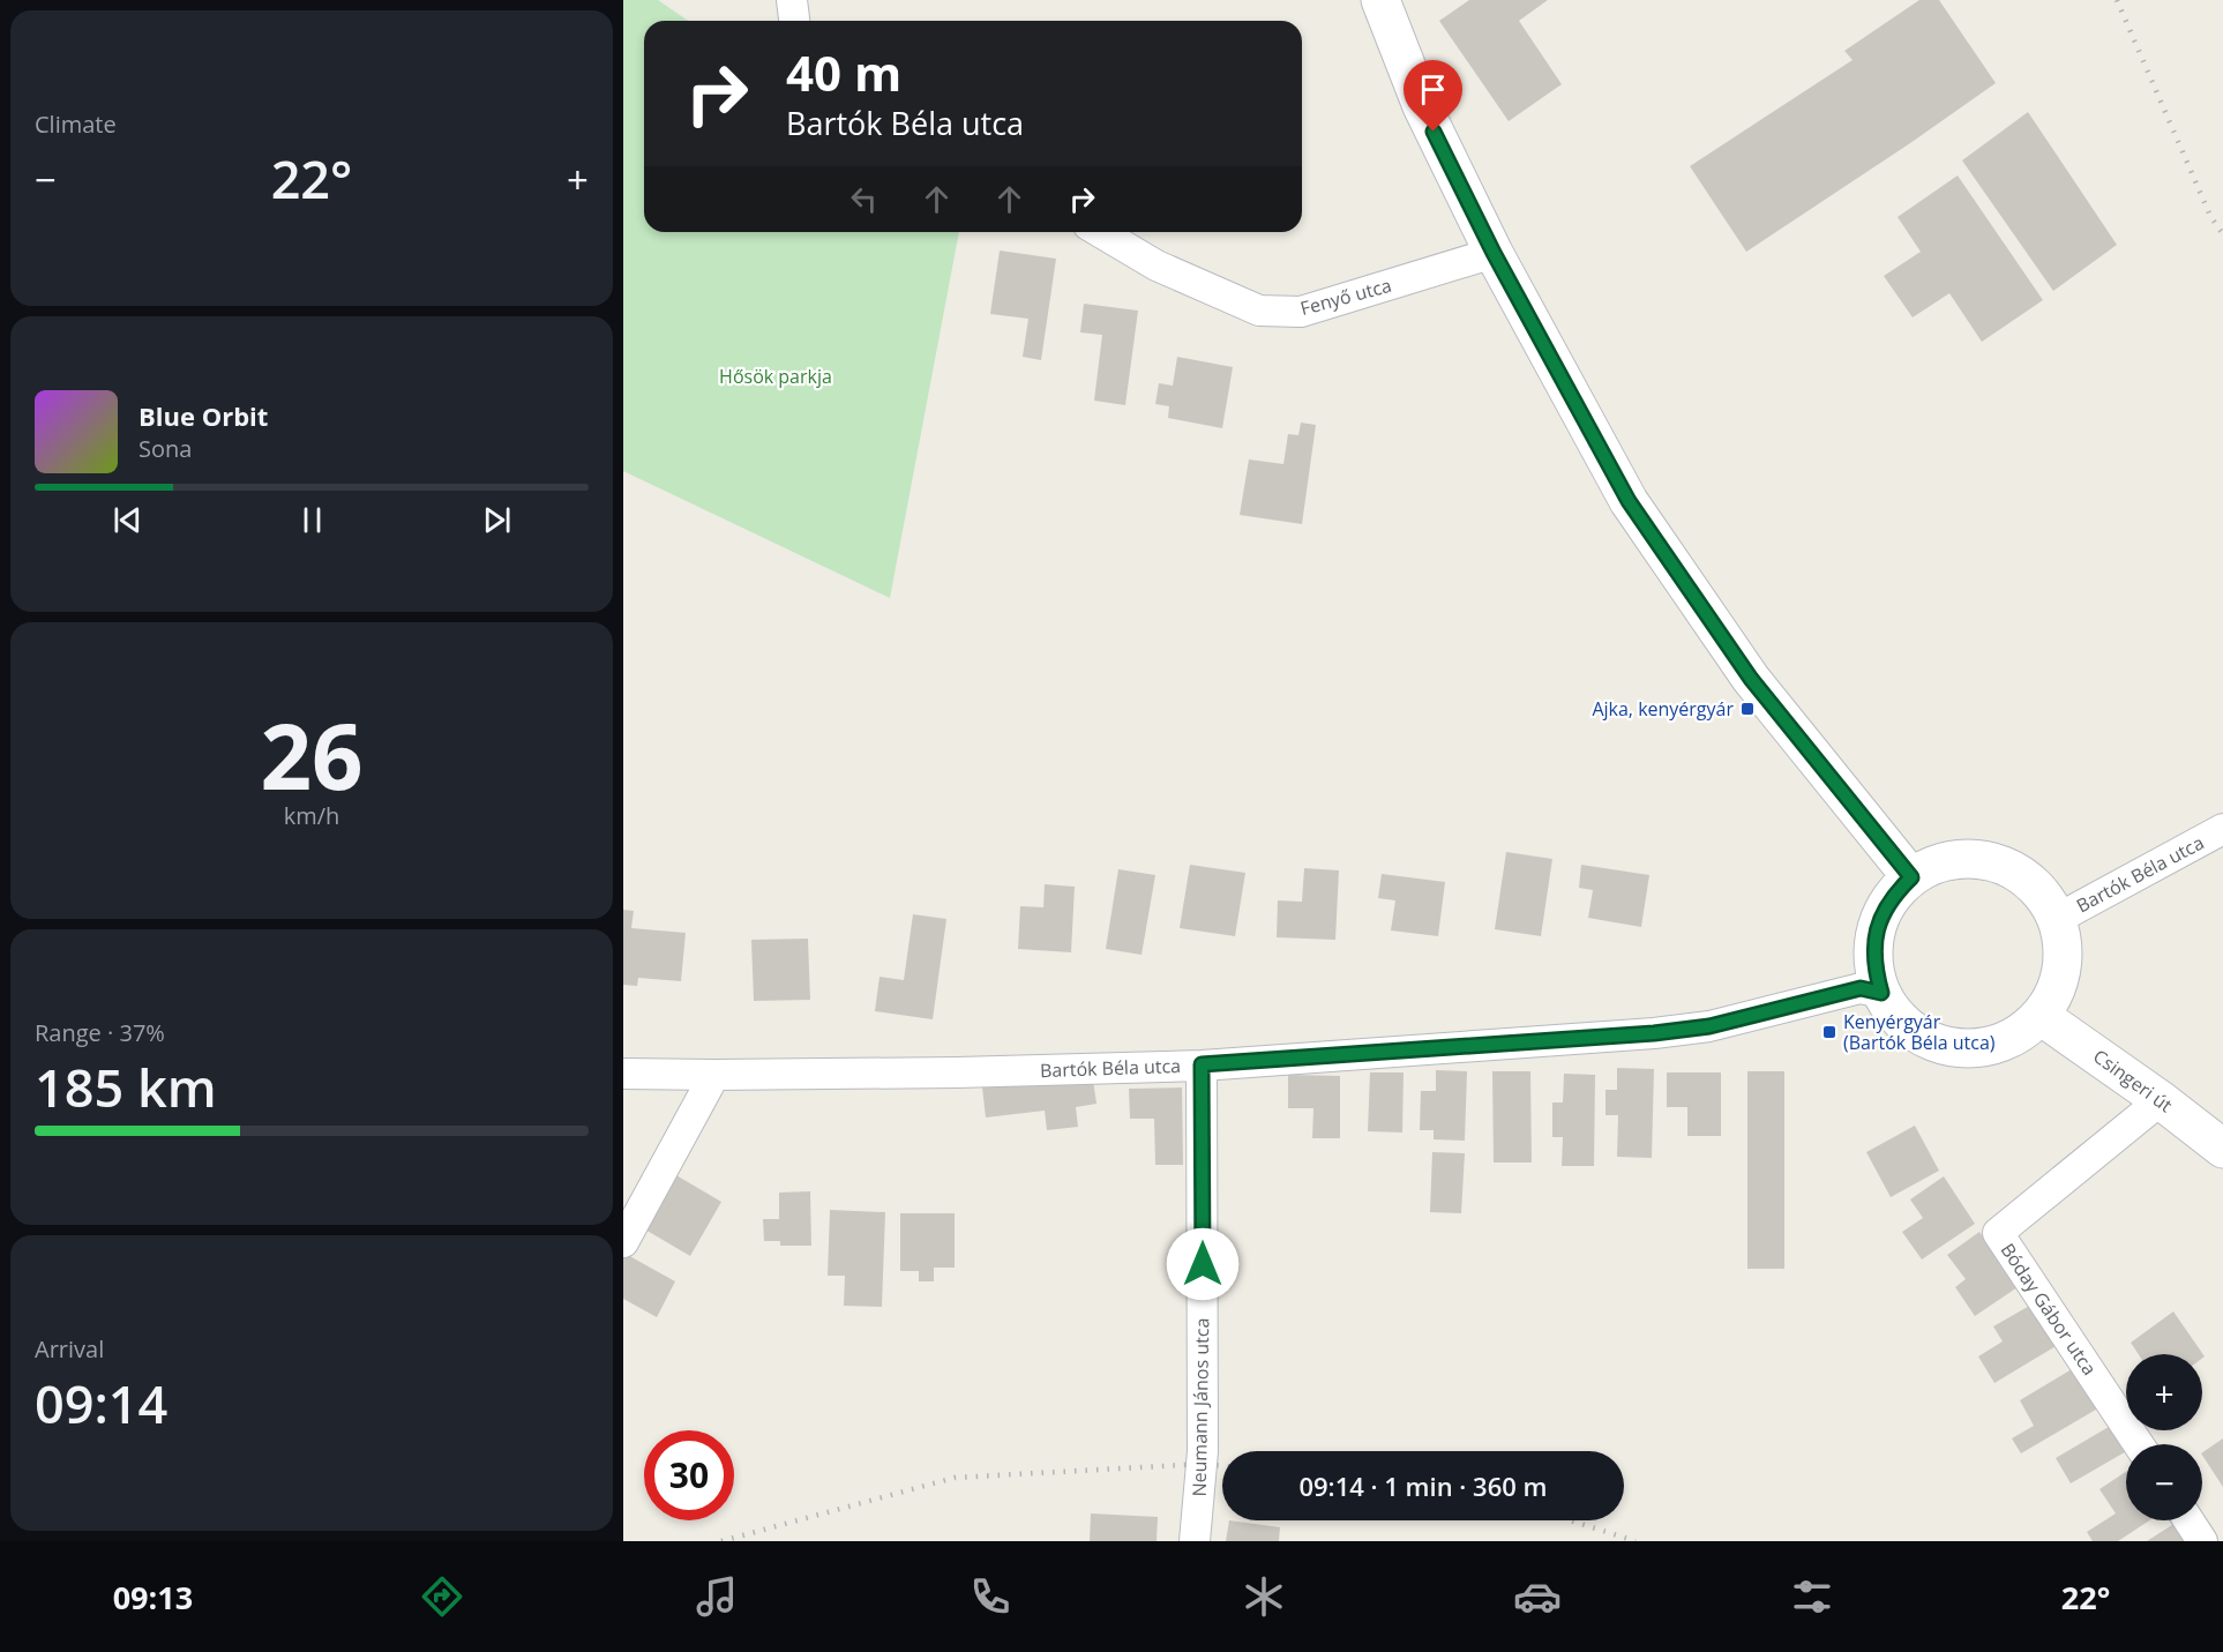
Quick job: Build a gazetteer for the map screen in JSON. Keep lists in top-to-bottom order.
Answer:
{
  "streets": {
    "main road": ["Csingeri út"],
    "street": [
      "Fenyő utca",
      "Bartók Béla utca",
      "Bóday Gábor utca",
      "Neumann János utca"
    ]
  },
  "crossings": [
    ["Bartók Béla utca", "Csingeri út"],
    ["Bartók Béla utca", "Neumann János utca"],
    ["Csingeri út", "Bóday Gábor utca"]
  ],
  "parks": ["Hősök parkja"],
  "places": {
    "transit": ["Ajka, kenyérgyár", "Kenyérgyár (Bartók Béla utca)"]
  },
  "page": {
    "tile": [
      "Climate",
      ["26", "km/h"],
      ["Range · 37%", "185 km"],
      ["Arrival", "09:14"]
    ],
    "turn": ["40 m", "Bartók Béla utca"],
    "heat": ["−", "22°", "+"],
    "song": ["Blue Orbit", "Sona"],
    "map_buttons": ["+", "−"],
    "limit": "30",
    "trip": "09:14 · 1 min · 360 m",
    "tabs": ["09:13", "22°"]
  }
}
